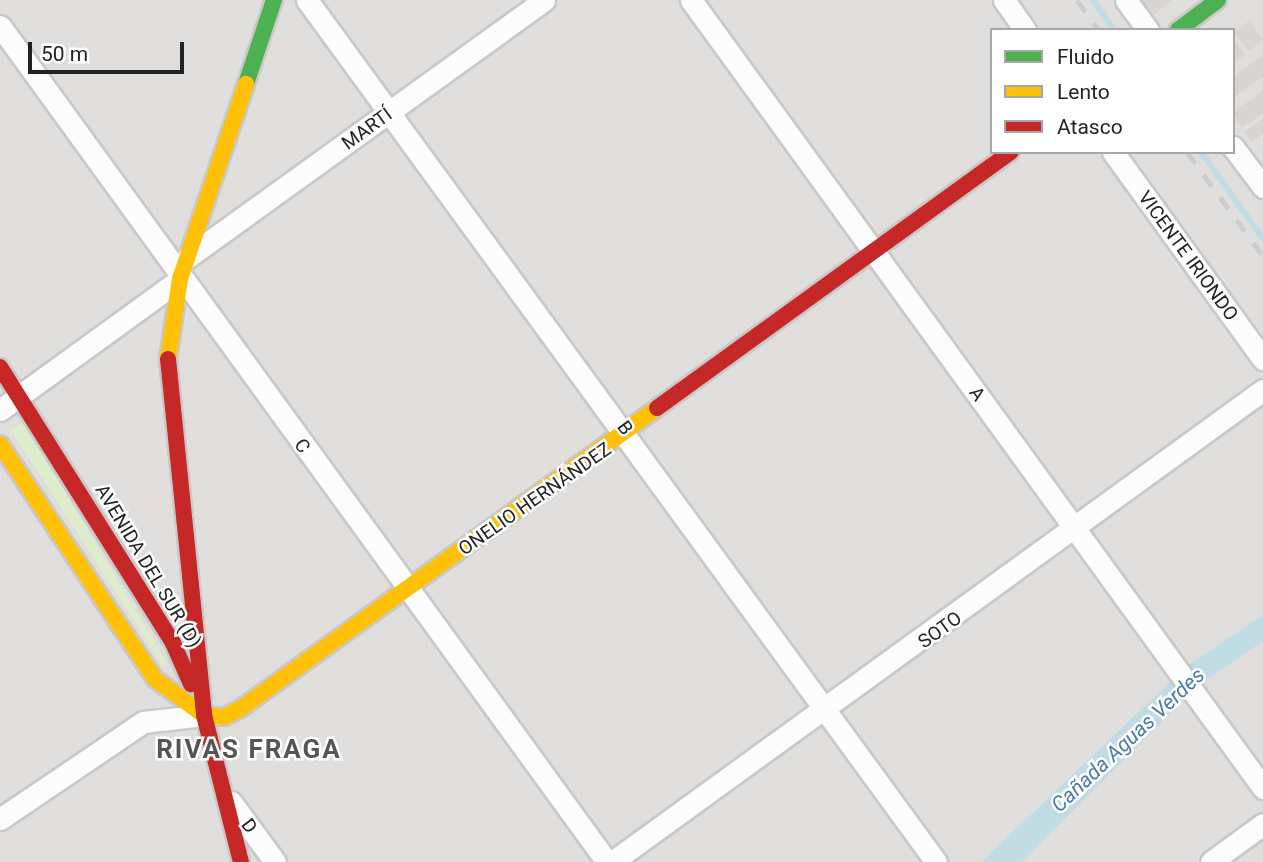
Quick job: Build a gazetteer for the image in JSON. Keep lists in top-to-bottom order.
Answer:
{
  "streets": {
    "street": [
      "MARTÍ",
      "VICENTE IRIONDO",
      "A",
      "B",
      "C",
      "ONELIO HERNÁNDEZ",
      "AVENIDA DEL SUR (D)",
      "SOTO",
      "D"
    ]
  },
  "crossings": [
    ["MARTÍ", "B"],
    ["A", "ONELIO HERNÁNDEZ"],
    ["A", "SOTO"],
    ["B", "ONELIO HERNÁNDEZ"],
    ["B", "SOTO"],
    ["C", "ONELIO HERNÁNDEZ"],
    ["C", "SOTO"],
    ["ONELIO HERNÁNDEZ", "AVENIDA DEL SUR (D)"]
  ],
  "districts": ["RIVAS FRAGA"],
  "water": ["Cañada Aguas Verdes"],
  "legend": ["Fluido", "Lento", "Atasco"],
  "scale_bar": "50 m"
}
